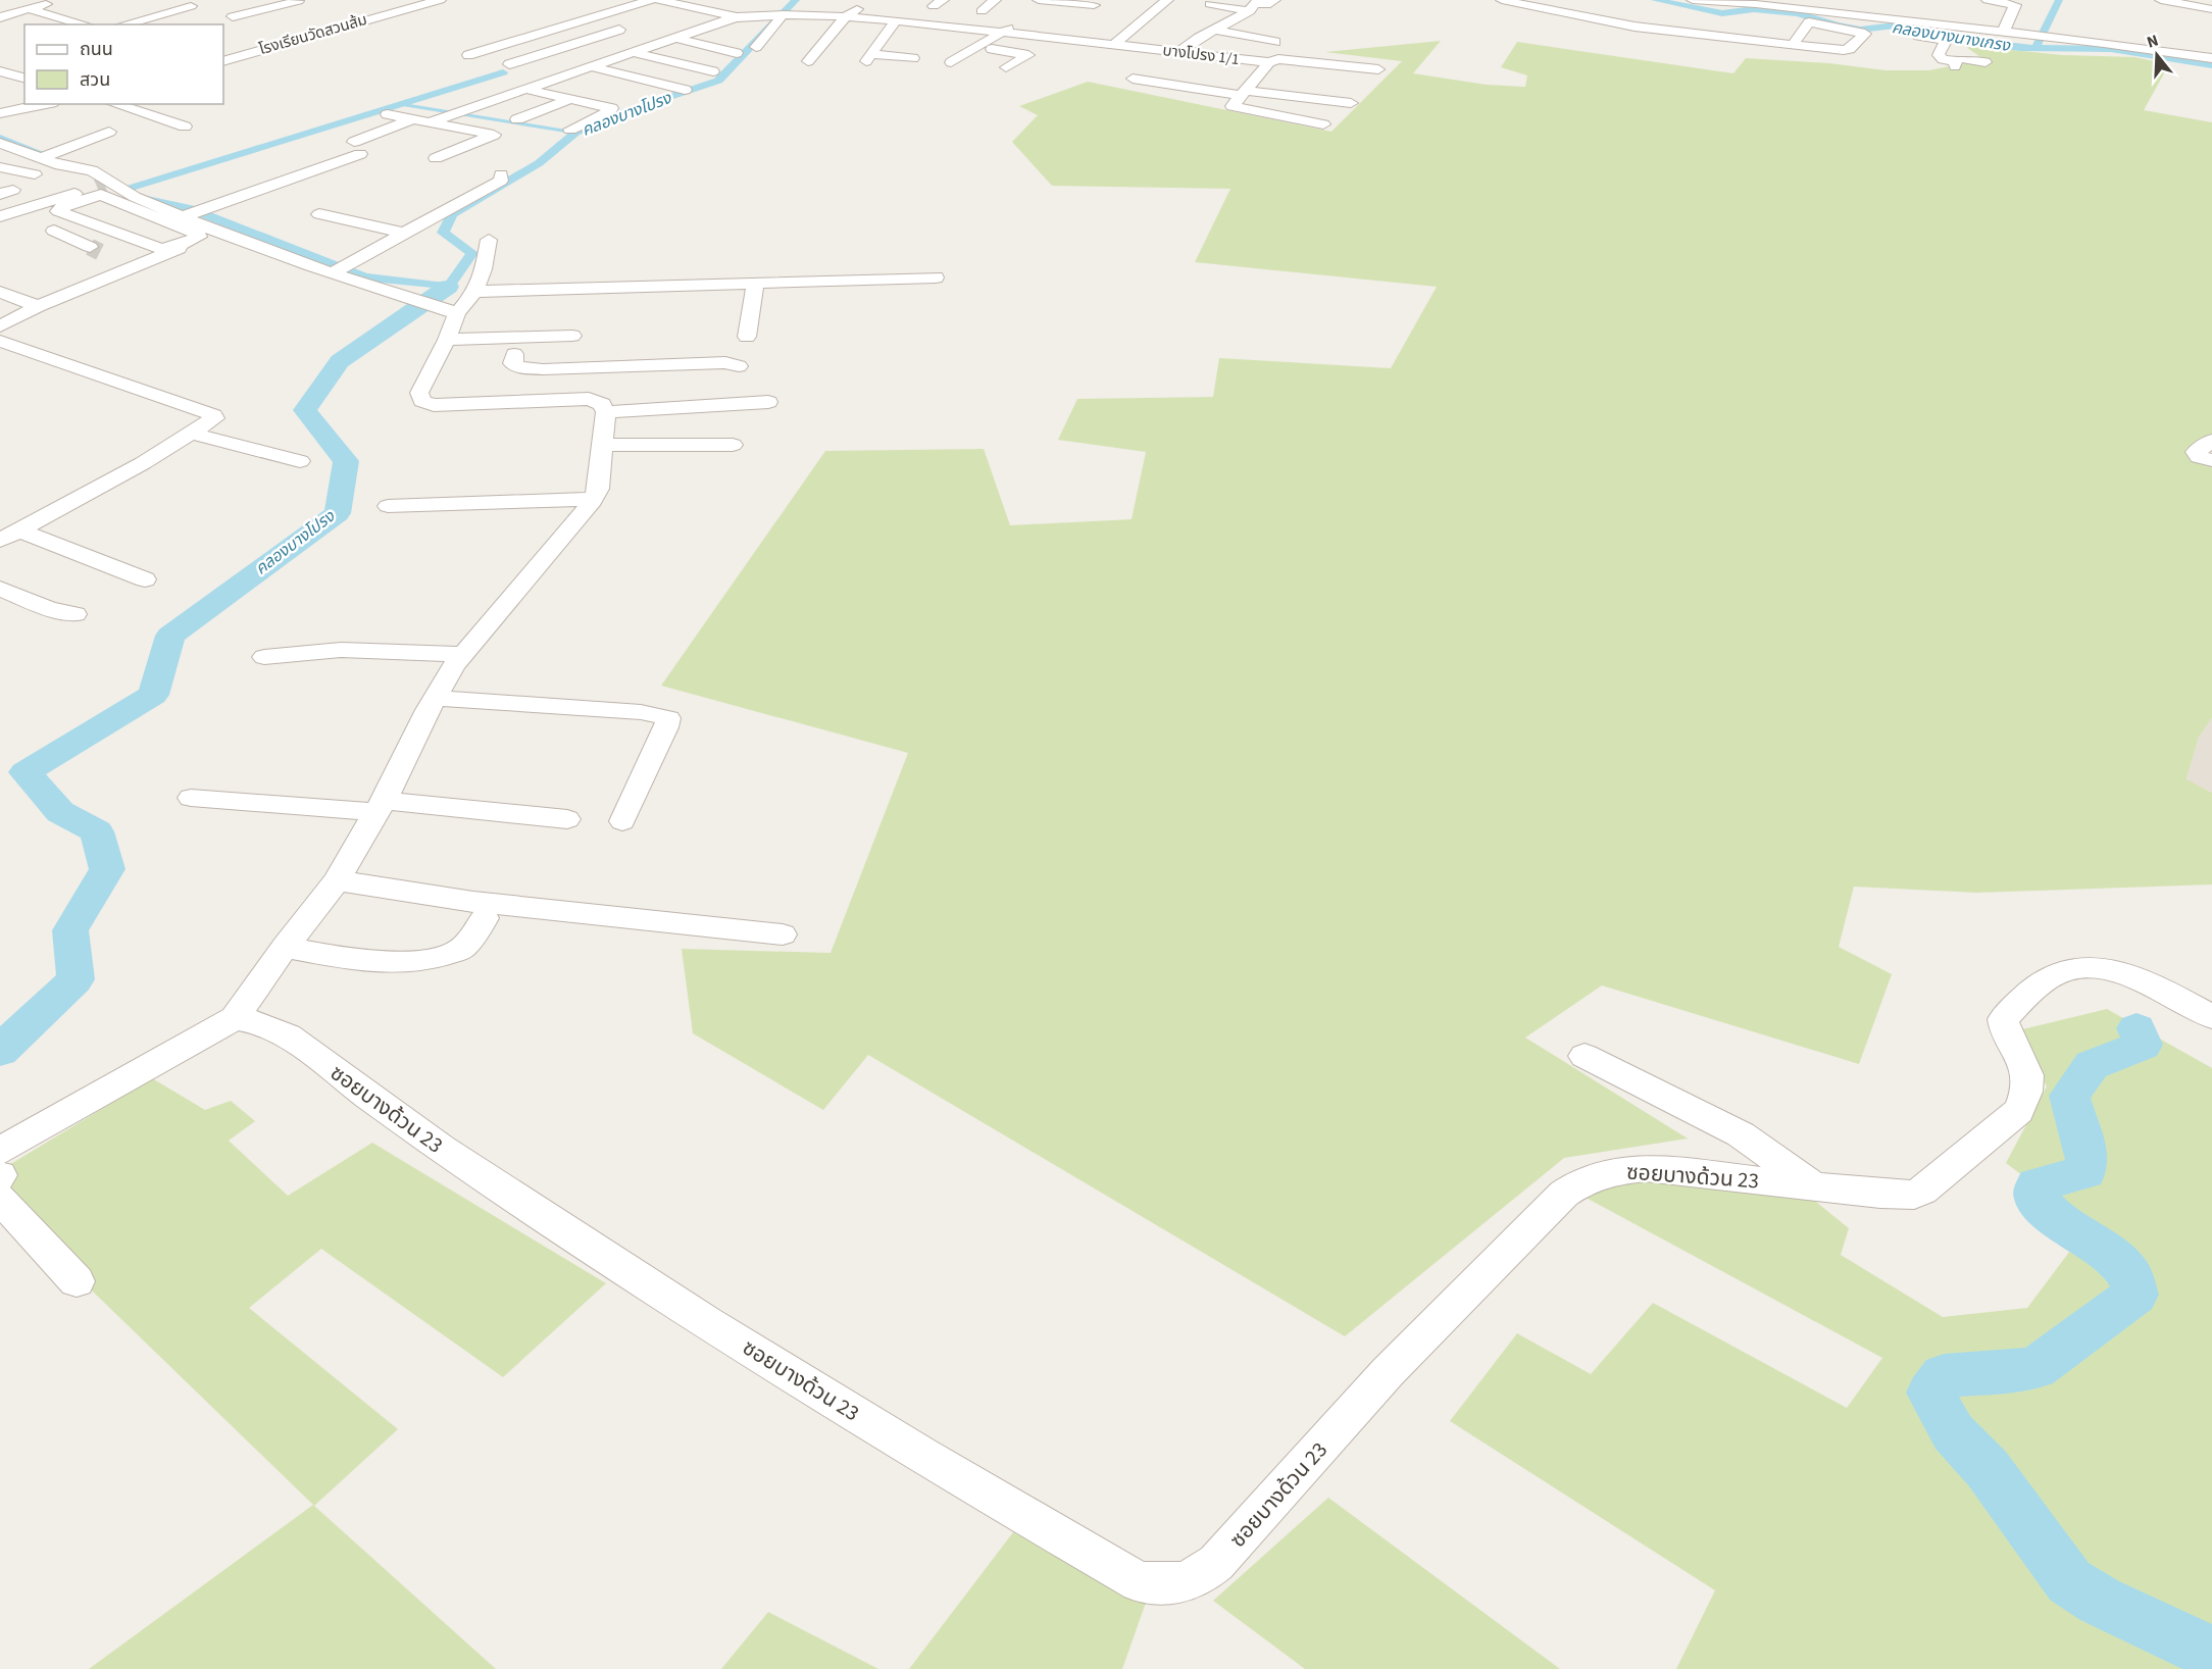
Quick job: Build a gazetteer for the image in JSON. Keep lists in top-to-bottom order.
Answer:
{
  "streets": {
    "street": ["โรงเรียนวัดสวนส้ม", "บางโปรง 1/1", "ซอยบางด้วน 23"]
  },
  "water": ["คลองบางนางเกรง", "คลองบางโปรง"],
  "legend": ["ถนน", "สวน"],
  "north": "top"
}
